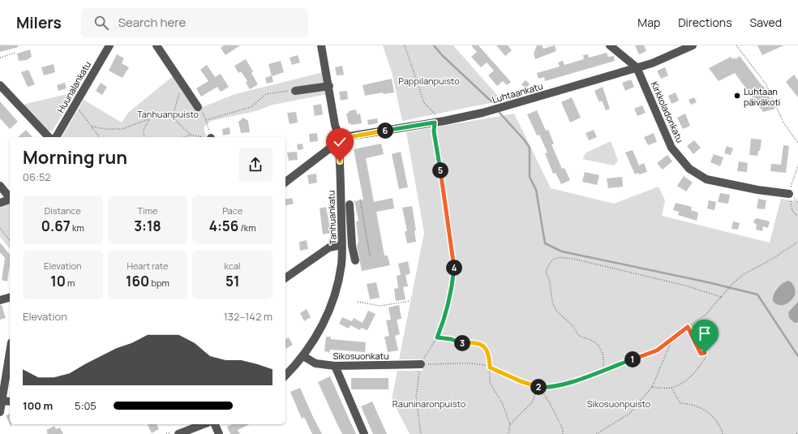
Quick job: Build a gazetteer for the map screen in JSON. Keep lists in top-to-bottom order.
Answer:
{
  "streets": {
    "street": [
      "Huunalankatu",
      "Luhtaankatu",
      "Kirkkoladonkatu",
      "Tanhuankatu",
      "Sikosuonkatu"
    ]
  },
  "crossings": [
    ["Luhtaankatu", "Kirkkoladonkatu"],
    ["Luhtaankatu", "Tanhuankatu"],
    ["Tanhuankatu", "Sikosuonkatu"]
  ],
  "parks": [
    "Pappilanpuisto",
    "Tanhuanpuisto",
    "Rauninaronpuisto",
    "Sikosuonpuisto"
  ],
  "places": ["Luhtaan päiväkoti"],
  "page": {
    "header": "Milers",
    "search": "Search here",
    "nav": ["Map", "Directions", "Saved"],
    "pins": [
      "6",
      "5",
      "4",
      "3",
      "1",
      "2"
    ],
    "heading": ["Morning run", "06:52"],
    "stats": [
      ["Distance", "0.67 km"],
      ["Time", "3:18"],
      ["Pace", "4:56 /km"],
      ["Elevation", "10 m"],
      ["Heart rate", "160 bpm"],
      ["kcal", "51"]
    ],
    "chart": ["Elevation", "132–142 m"],
    "list": [
      {
        "name": "100 m",
        "note": "5:05"
      }
    ]
  }
}
